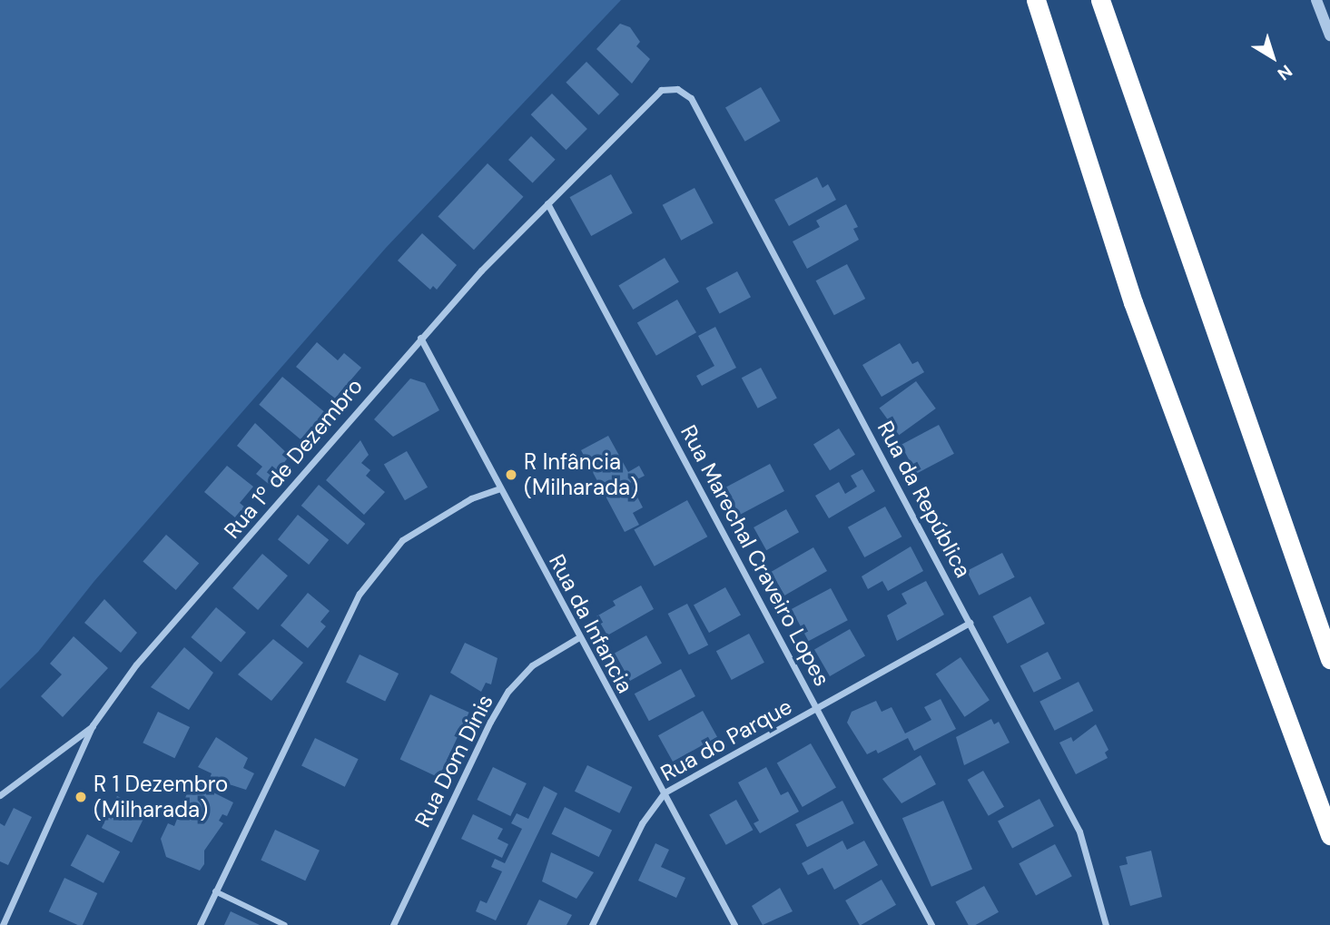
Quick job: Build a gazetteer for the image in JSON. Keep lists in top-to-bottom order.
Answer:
{
  "streets": {
    "street": [
      "Rua 1º de Dezembro",
      "Rua da República",
      "Rua Marechal Craveiro Lopes",
      "Rua da Infancia",
      "Rua do Parque",
      "Rua Dom Dinis"
    ]
  },
  "crossings": [
    ["Rua 1º de Dezembro", "Rua da República"],
    ["Rua 1º de Dezembro", "Rua Marechal Craveiro Lopes"],
    ["Rua 1º de Dezembro", "Rua da Infancia"],
    ["Rua da República", "Rua do Parque"],
    ["Rua Marechal Craveiro Lopes", "Rua do Parque"],
    ["Rua da Infancia", "Rua do Parque"],
    ["Rua da Infancia", "Rua Dom Dinis"]
  ],
  "places": ["R Infância (Milharada)", "R 1 Dezembro (Milharada)"],
  "north": "bottom right"
}
